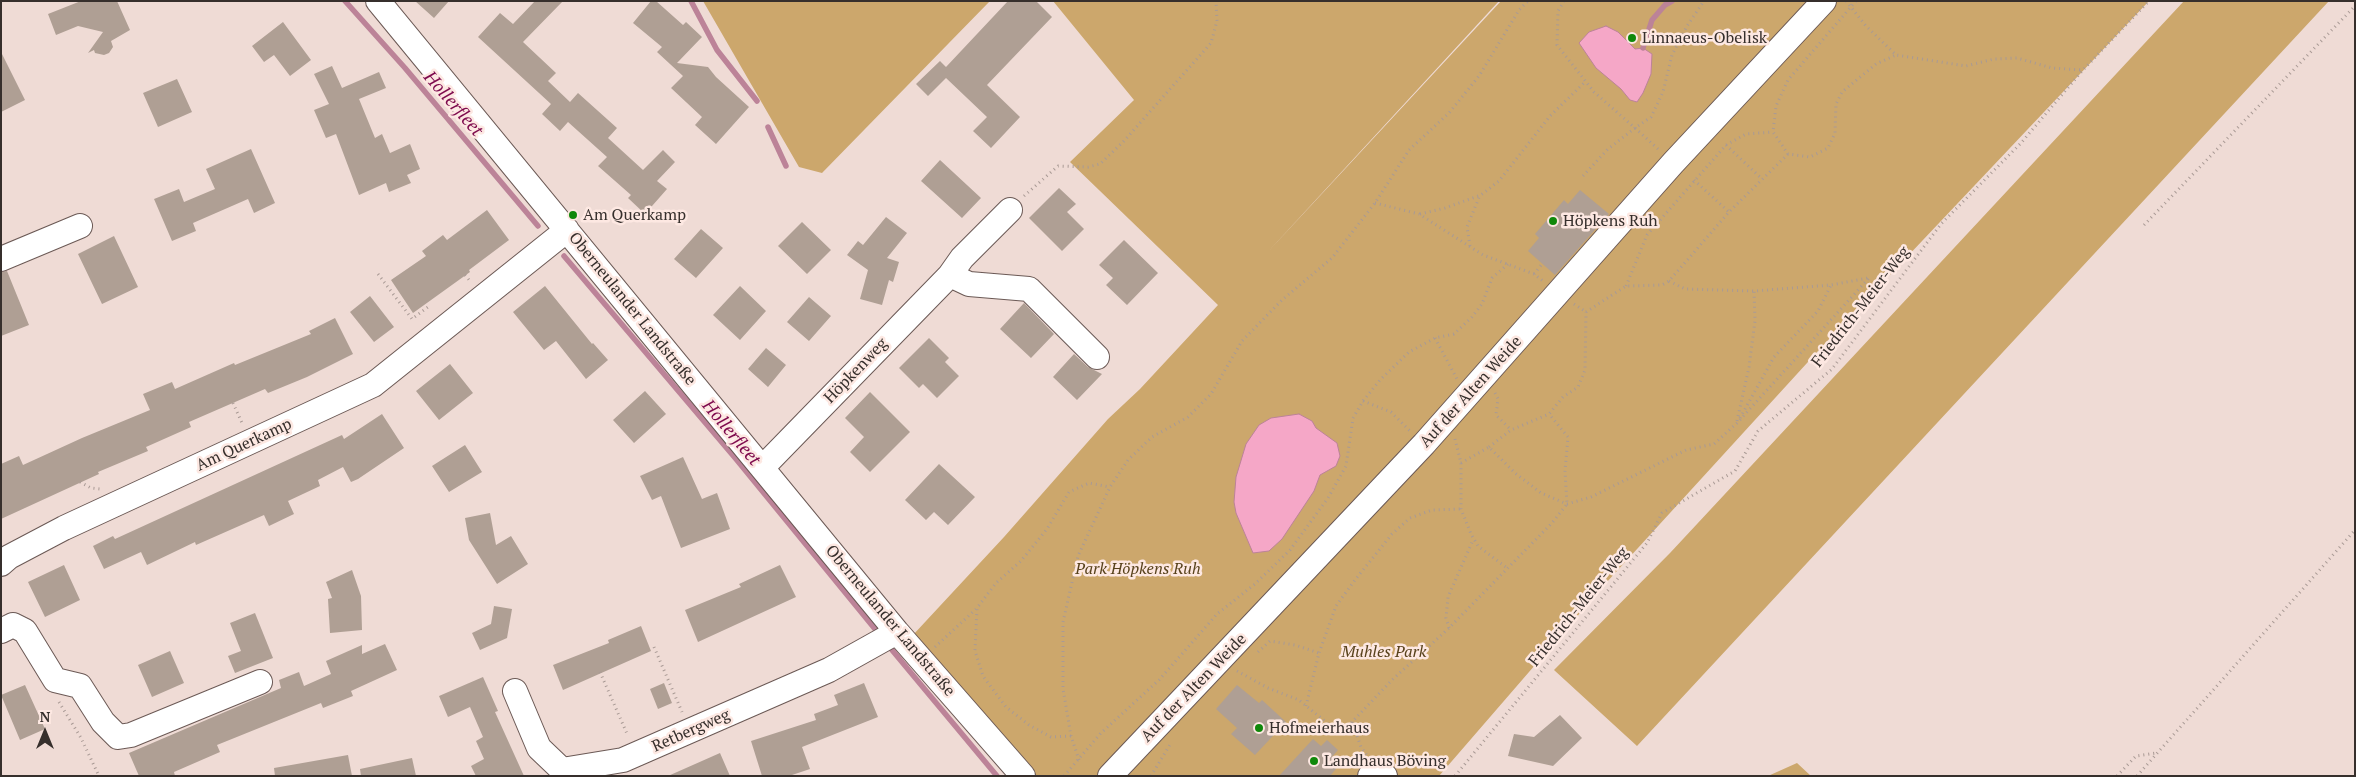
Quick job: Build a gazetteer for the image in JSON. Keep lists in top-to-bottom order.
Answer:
{
  "streets": {
    "street": [
      "Oberneulander Landstraße",
      "Höpkenweg",
      "Auf der Alten Weide",
      "Am Querkamp",
      "Retbergweg"
    ],
    "path": ["Friedrich-Meier-Weg"]
  },
  "crossings": [
    ["Oberneulander Landstraße", "Höpkenweg"],
    ["Oberneulander Landstraße", "Am Querkamp"],
    ["Oberneulander Landstraße", "Retbergweg"]
  ],
  "water": ["Hollerfleet"],
  "parks": ["Park Höpkens Ruh", "Muhles Park"],
  "places": [
    "Linnaeus-Obelisk",
    "Am Querkamp",
    "Höpkens Ruh",
    "Hofmeierhaus",
    "Landhaus Böving"
  ],
  "north": "top"
}
